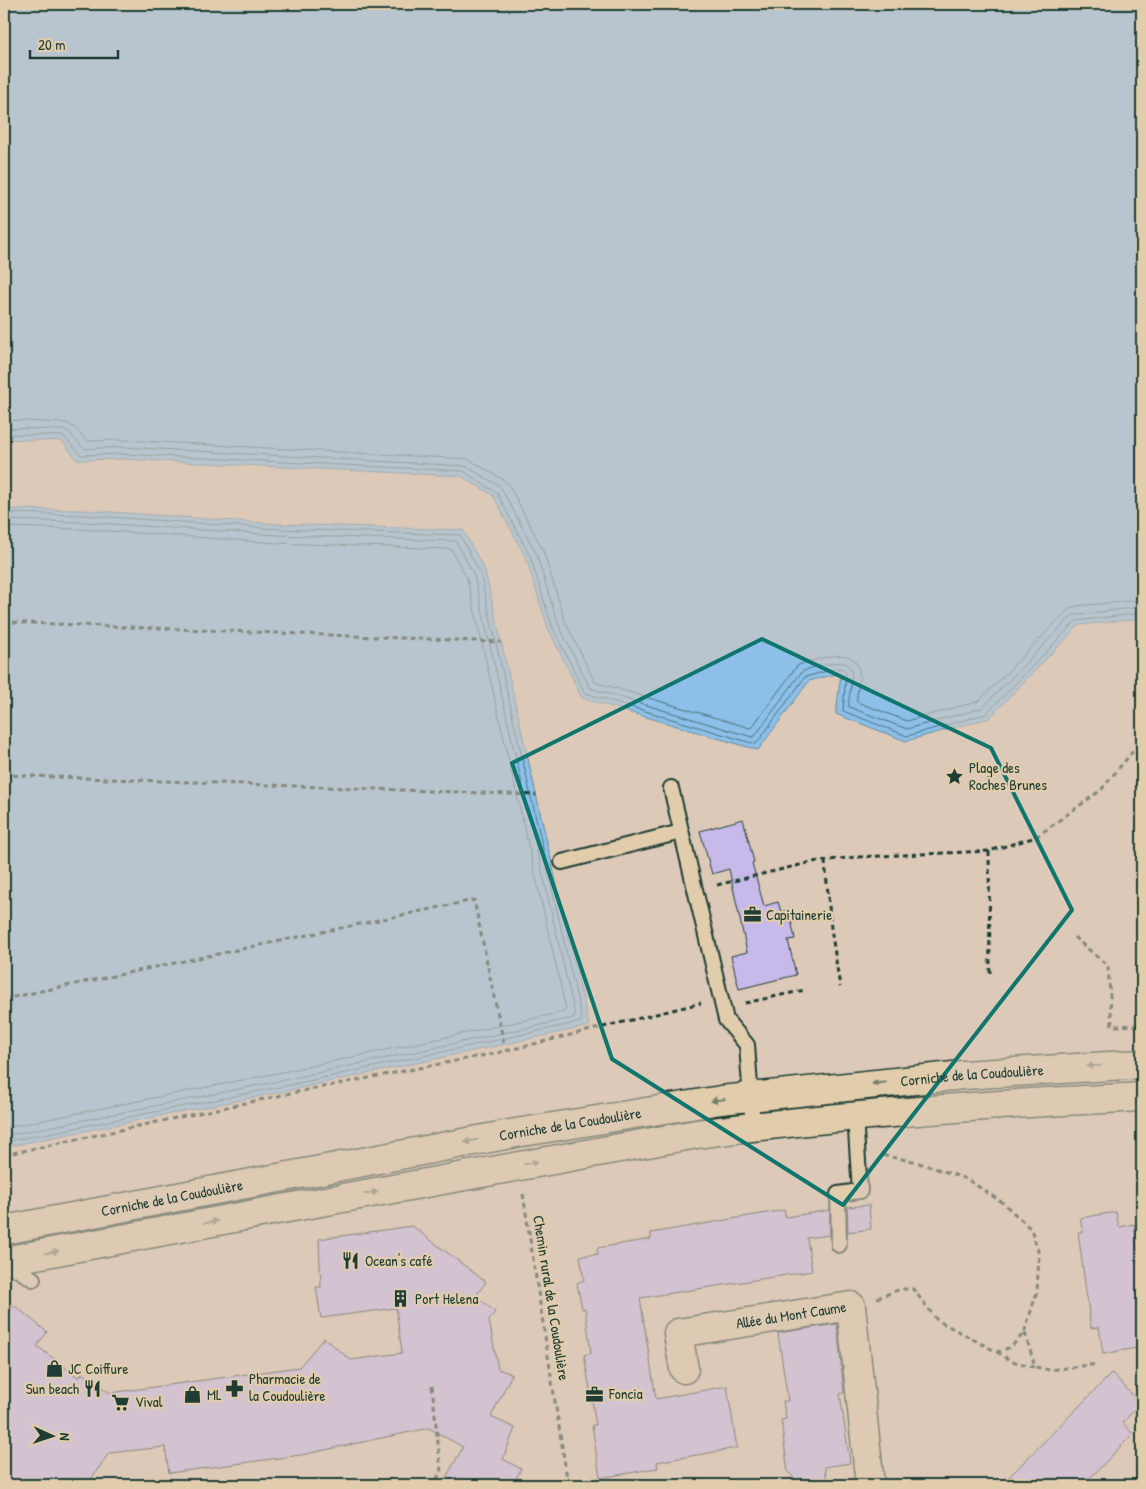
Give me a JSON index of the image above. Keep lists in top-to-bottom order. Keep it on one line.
{"streets":{"main road":["Corniche de la Coudoulière","Allée du Mont Caume"],"path":["Chemin rural de la Coudoulière"]},"crossings":[["Corniche de la Coudoulière","Chemin rural de la Coudoulière"]],"places":{"place":["Plage des Roches Brunes"],"office":["Capitainerie","Foncia"],"restaurant":["Ocean's café","Sun beach"],"building":["Port Helena"],"shop":["JC Coiffure","ML"],"pharmacy":["Pharmacie de la Coudoulière"],"supermarket":["Vival"]},"scale_bar":"20 m","north":"right"}
